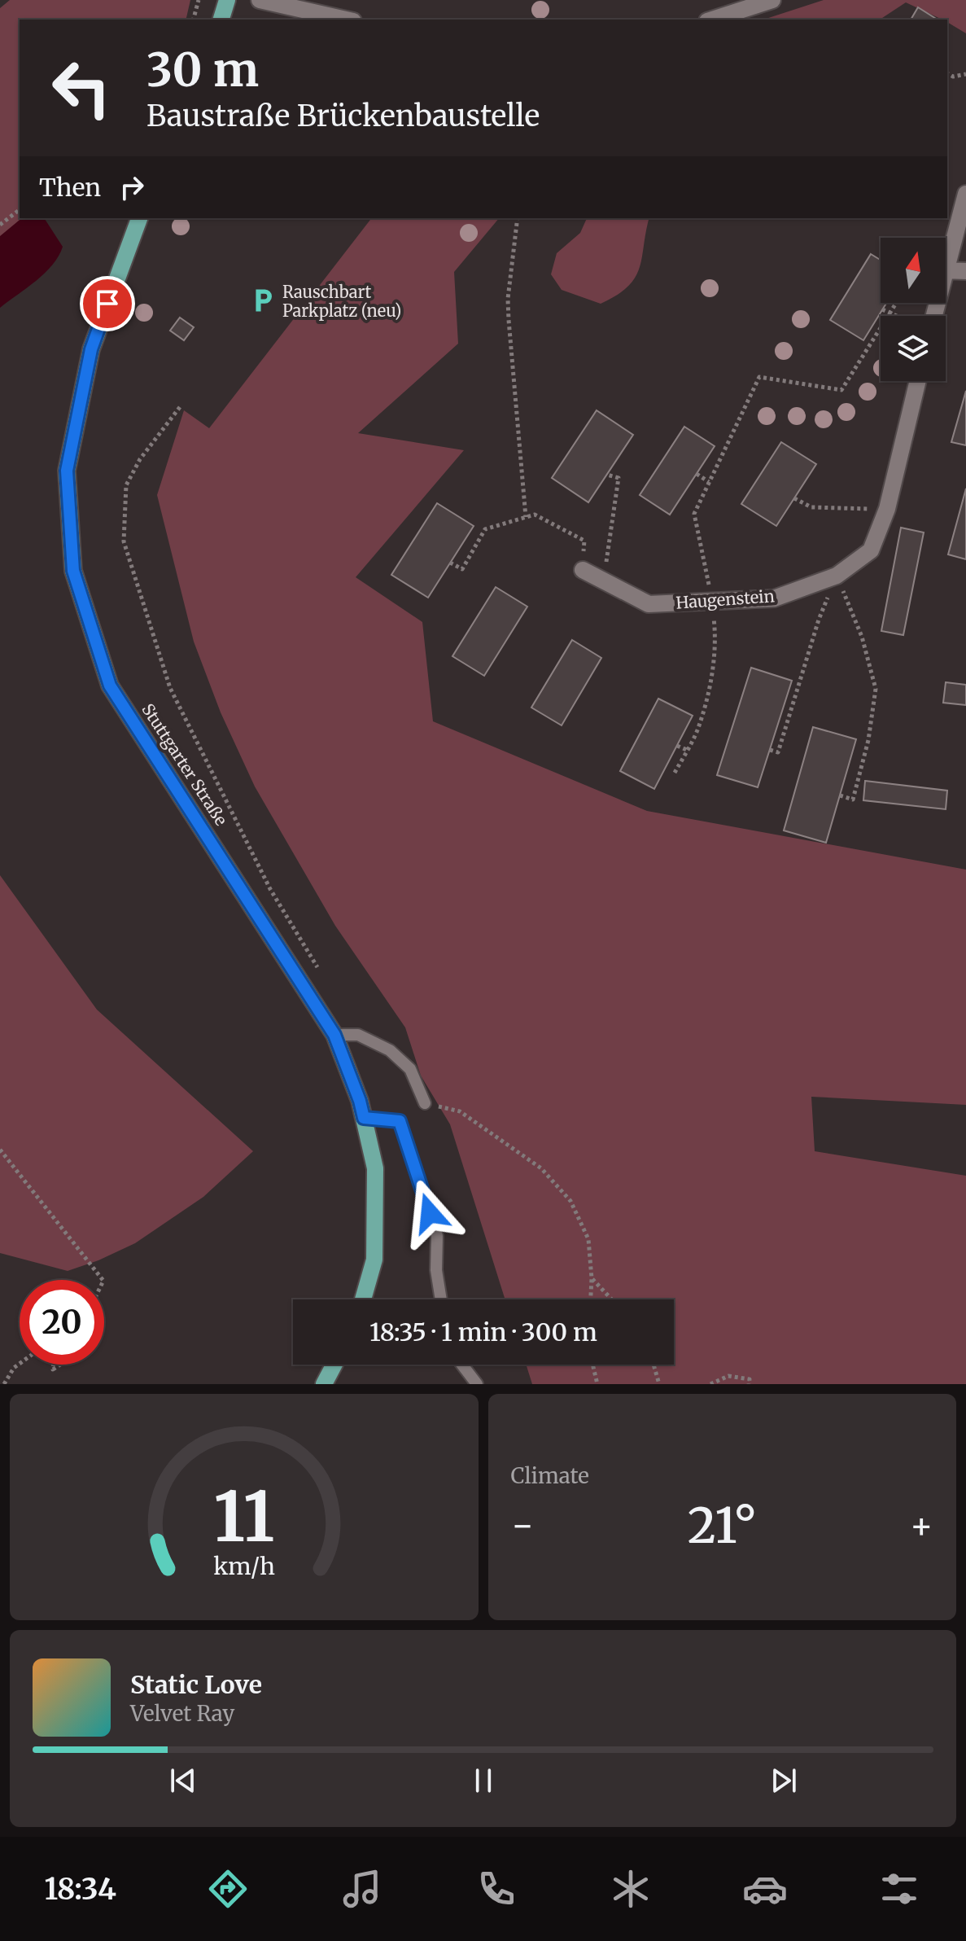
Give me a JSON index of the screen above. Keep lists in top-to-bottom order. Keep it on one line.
{"streets":{"main road":["Stuttgarter Straße"],"street":["Haugenstein"]},"places":{"parking":["Rauschbart Parkplatz (neu)"]},"north":"top","page":{"turn":["30 m","Baustraße Brückenbaustelle"],"then":"Then","limit":"20","trip":"18:35 · 1 min · 300 m","tile":"Climate","heat":["−","21°","+"],"song":["Static Love","Velvet Ray"],"tabs":"18:34","gauge":["11","km/h"]}}
